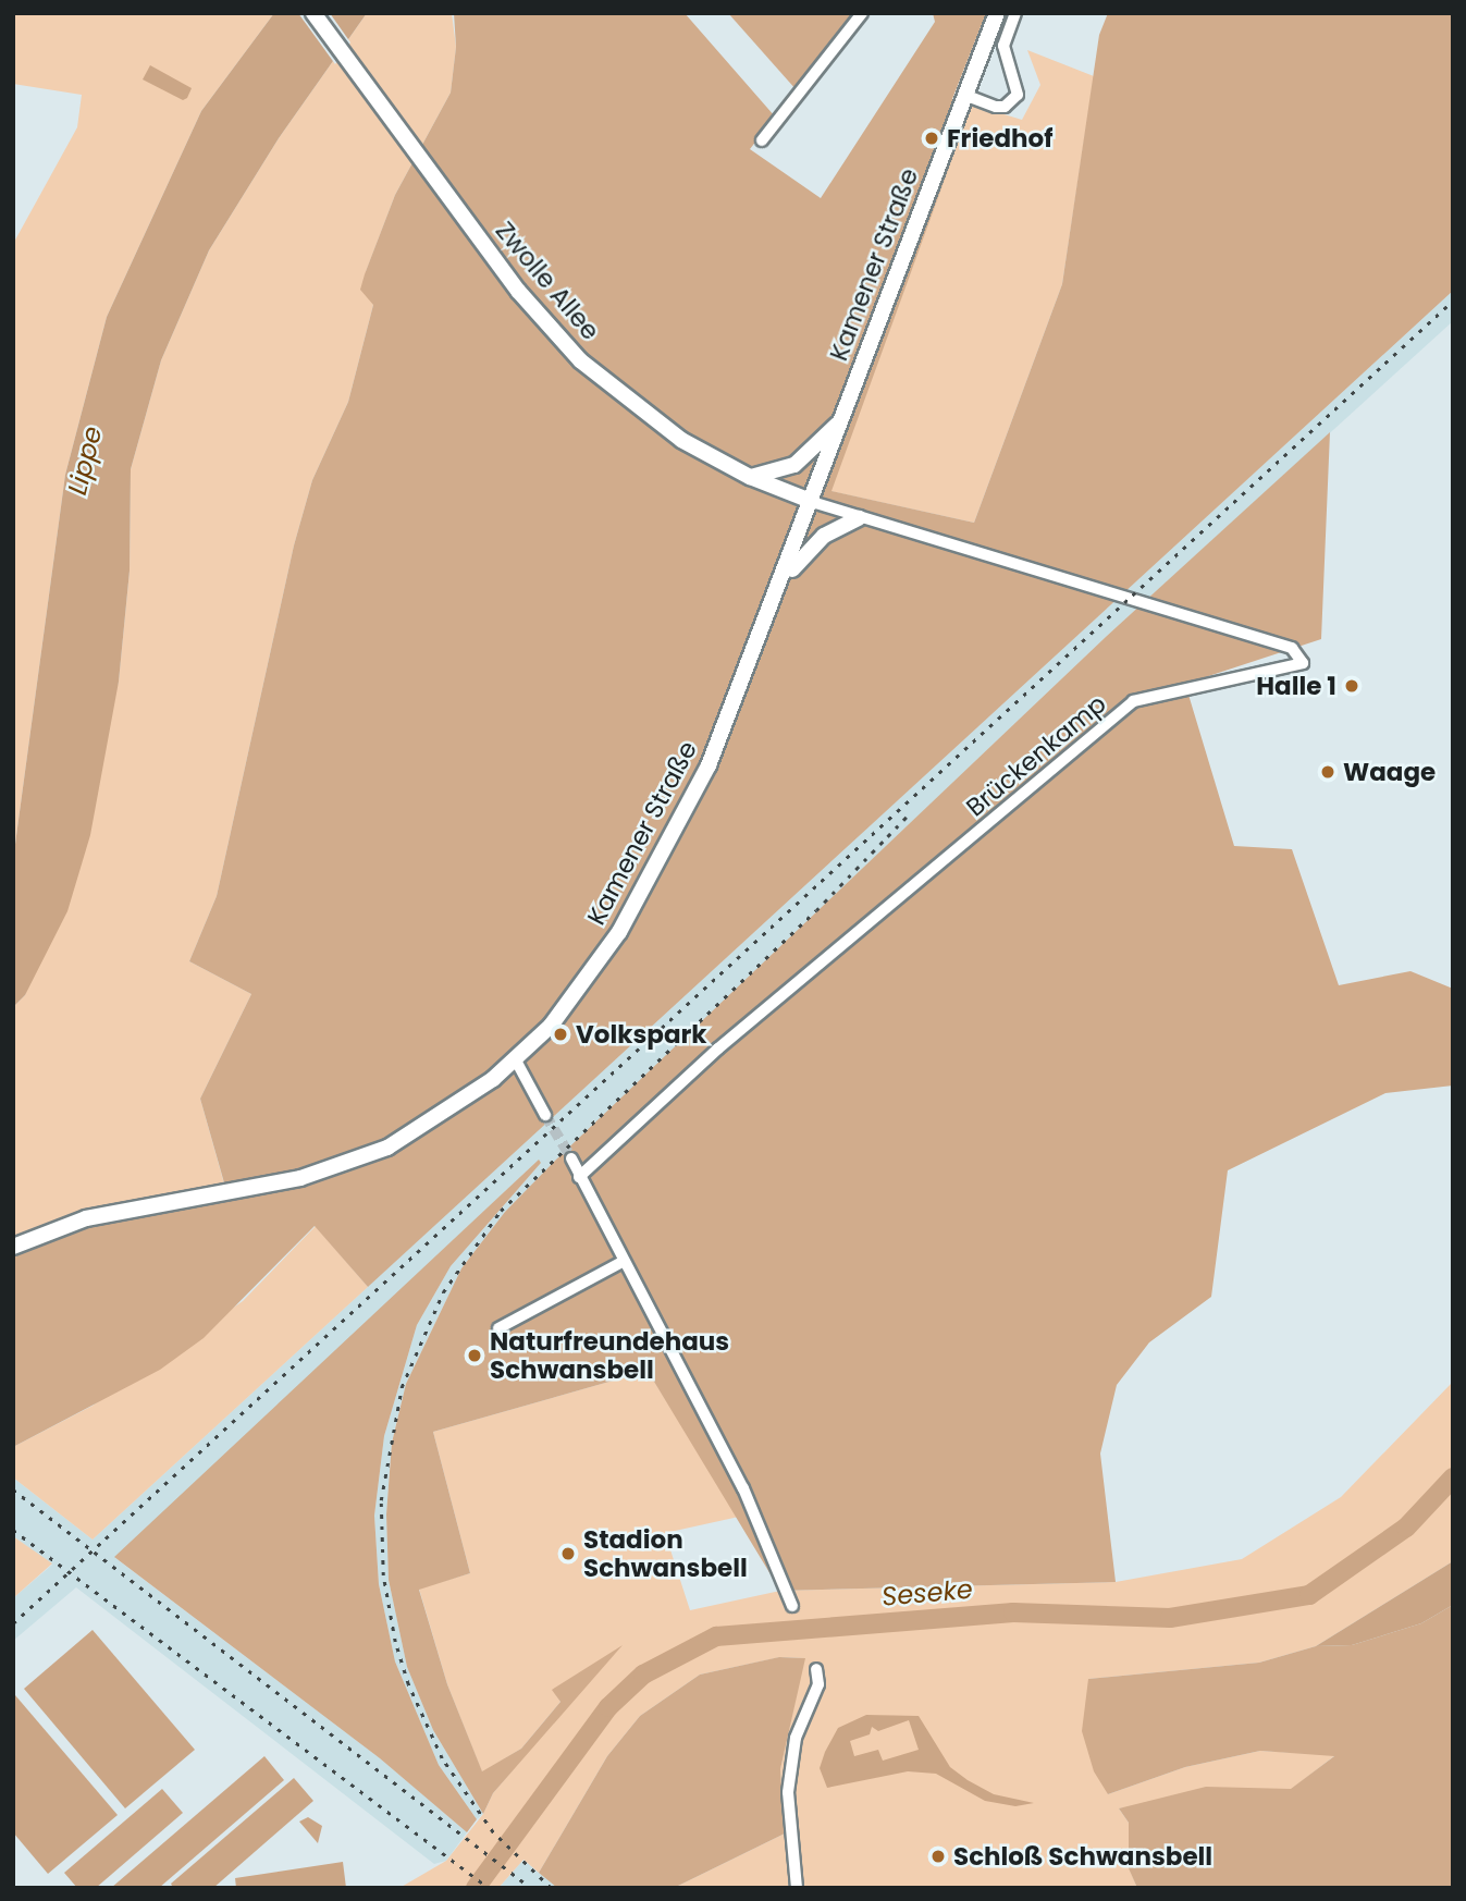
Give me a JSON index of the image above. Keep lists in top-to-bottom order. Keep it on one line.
{"streets":{"main road":["Kamener Straße","Zwolle Allee"],"street":["Brückenkamp"]},"crossings":[["Kamener Straße","Zwolle Allee"],["Kamener Straße","Brückenkamp"],["Zwolle Allee","Brückenkamp"]],"water":["Lippe","Seseke"],"places":["Friedhof","Halle 1","Waage","Volkspark","Naturfreundehaus Schwansbell","Stadion Schwansbell","Schloß Schwansbell"]}
